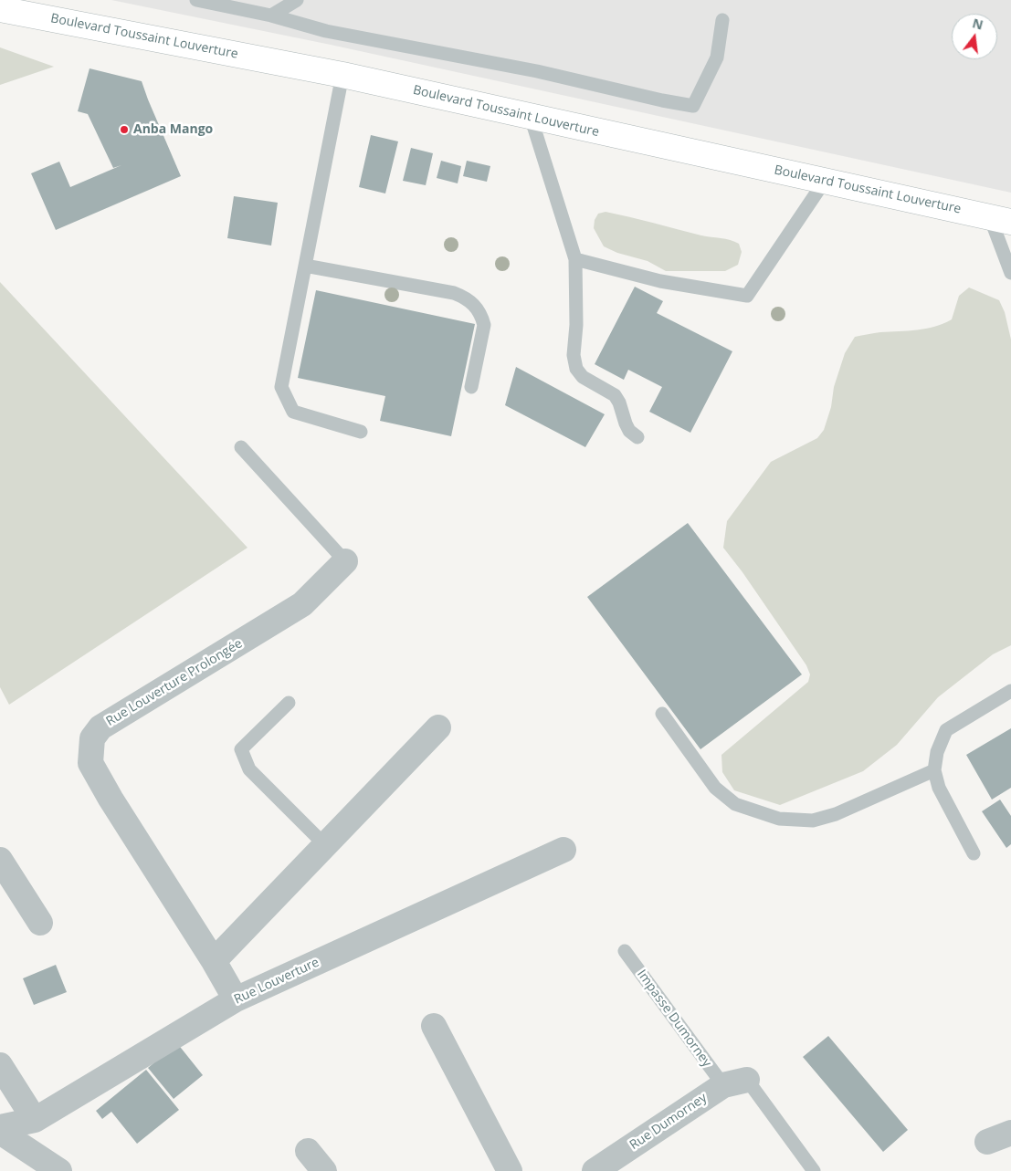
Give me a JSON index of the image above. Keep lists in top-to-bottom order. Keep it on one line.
{"streets":{"main road":["Boulevard Toussaint Louverture"],"street":["Rue Louverture Prolongée","Rue Louverture","Rue Dumorney"],"lane":["Impasse Dumorney"]},"crossings":[["Rue Louverture Prolongée","Rue Louverture"],["Impasse Dumorney","Rue Dumorney"]],"places":["Anba Mango"],"north":"top"}
